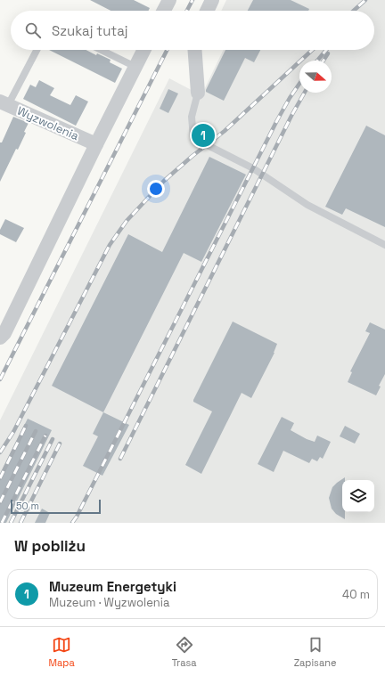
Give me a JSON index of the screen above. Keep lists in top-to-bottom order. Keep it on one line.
{"streets":{"street":["Wyzwolenia"]},"scale_bar":"50 m","north":"right","page":{"search":"Szukaj tutaj","pins":"1","scale":"50 m","heading":"W pobliżu","list":[{"mark":"1","name":"Muzeum Energetyki","note":"Muzeum · Wyzwolenia","value":"40 m"}],"nav":["Mapa","Trasa","Zapisane"]}}
